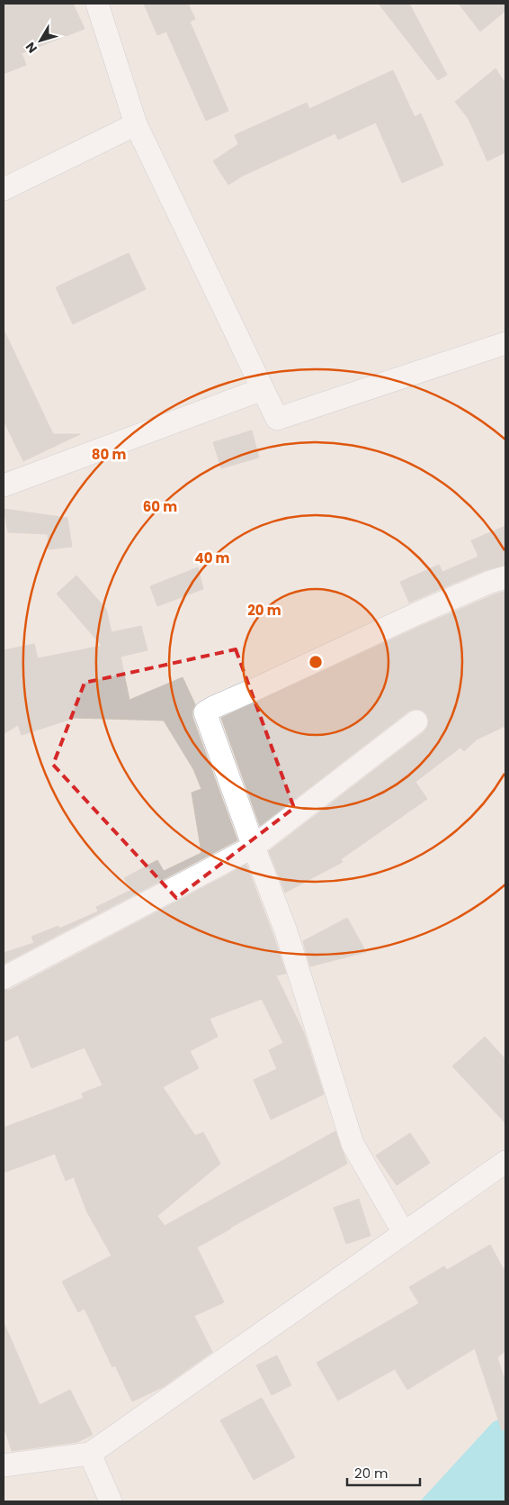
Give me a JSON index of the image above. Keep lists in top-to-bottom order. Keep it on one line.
{"scale_bar":"20 m","north":"bottom left","rings":["80 m","60 m","40 m","20 m"]}
